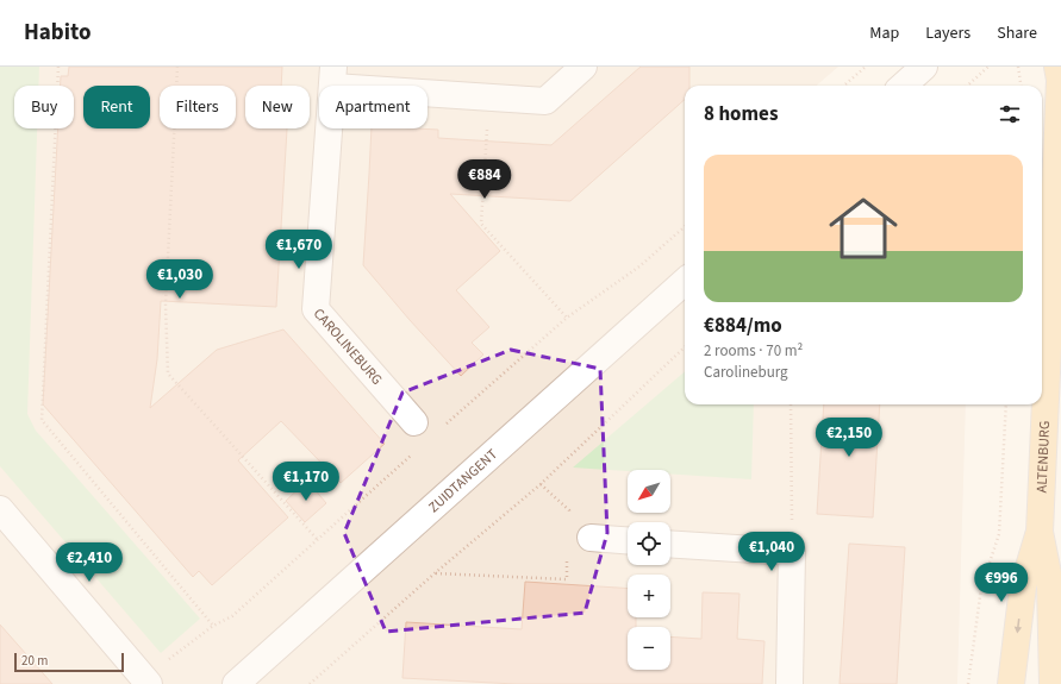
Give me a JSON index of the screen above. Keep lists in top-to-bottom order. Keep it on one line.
{"streets":{"main road":["ALTENBURG"],"street":["CAROLINEBURG","ZUIDTANGENT"]},"scale_bar":"20 m","north":"bottom left","page":{"header":"Habito","nav":["Map","Layers","Share"],"chip":["Buy","Rent","Filters","New","Apartment"],"heading":"8 homes","list":[{"name":"€884/mo","note":"2 rooms · 70 m² · Carolineburg"}],"price":["€884","€1,670","€1,030","€2,150","€1,170","€1,040","€2,410","€996"],"map_buttons":["+","−"],"scale":"20 m"}}
